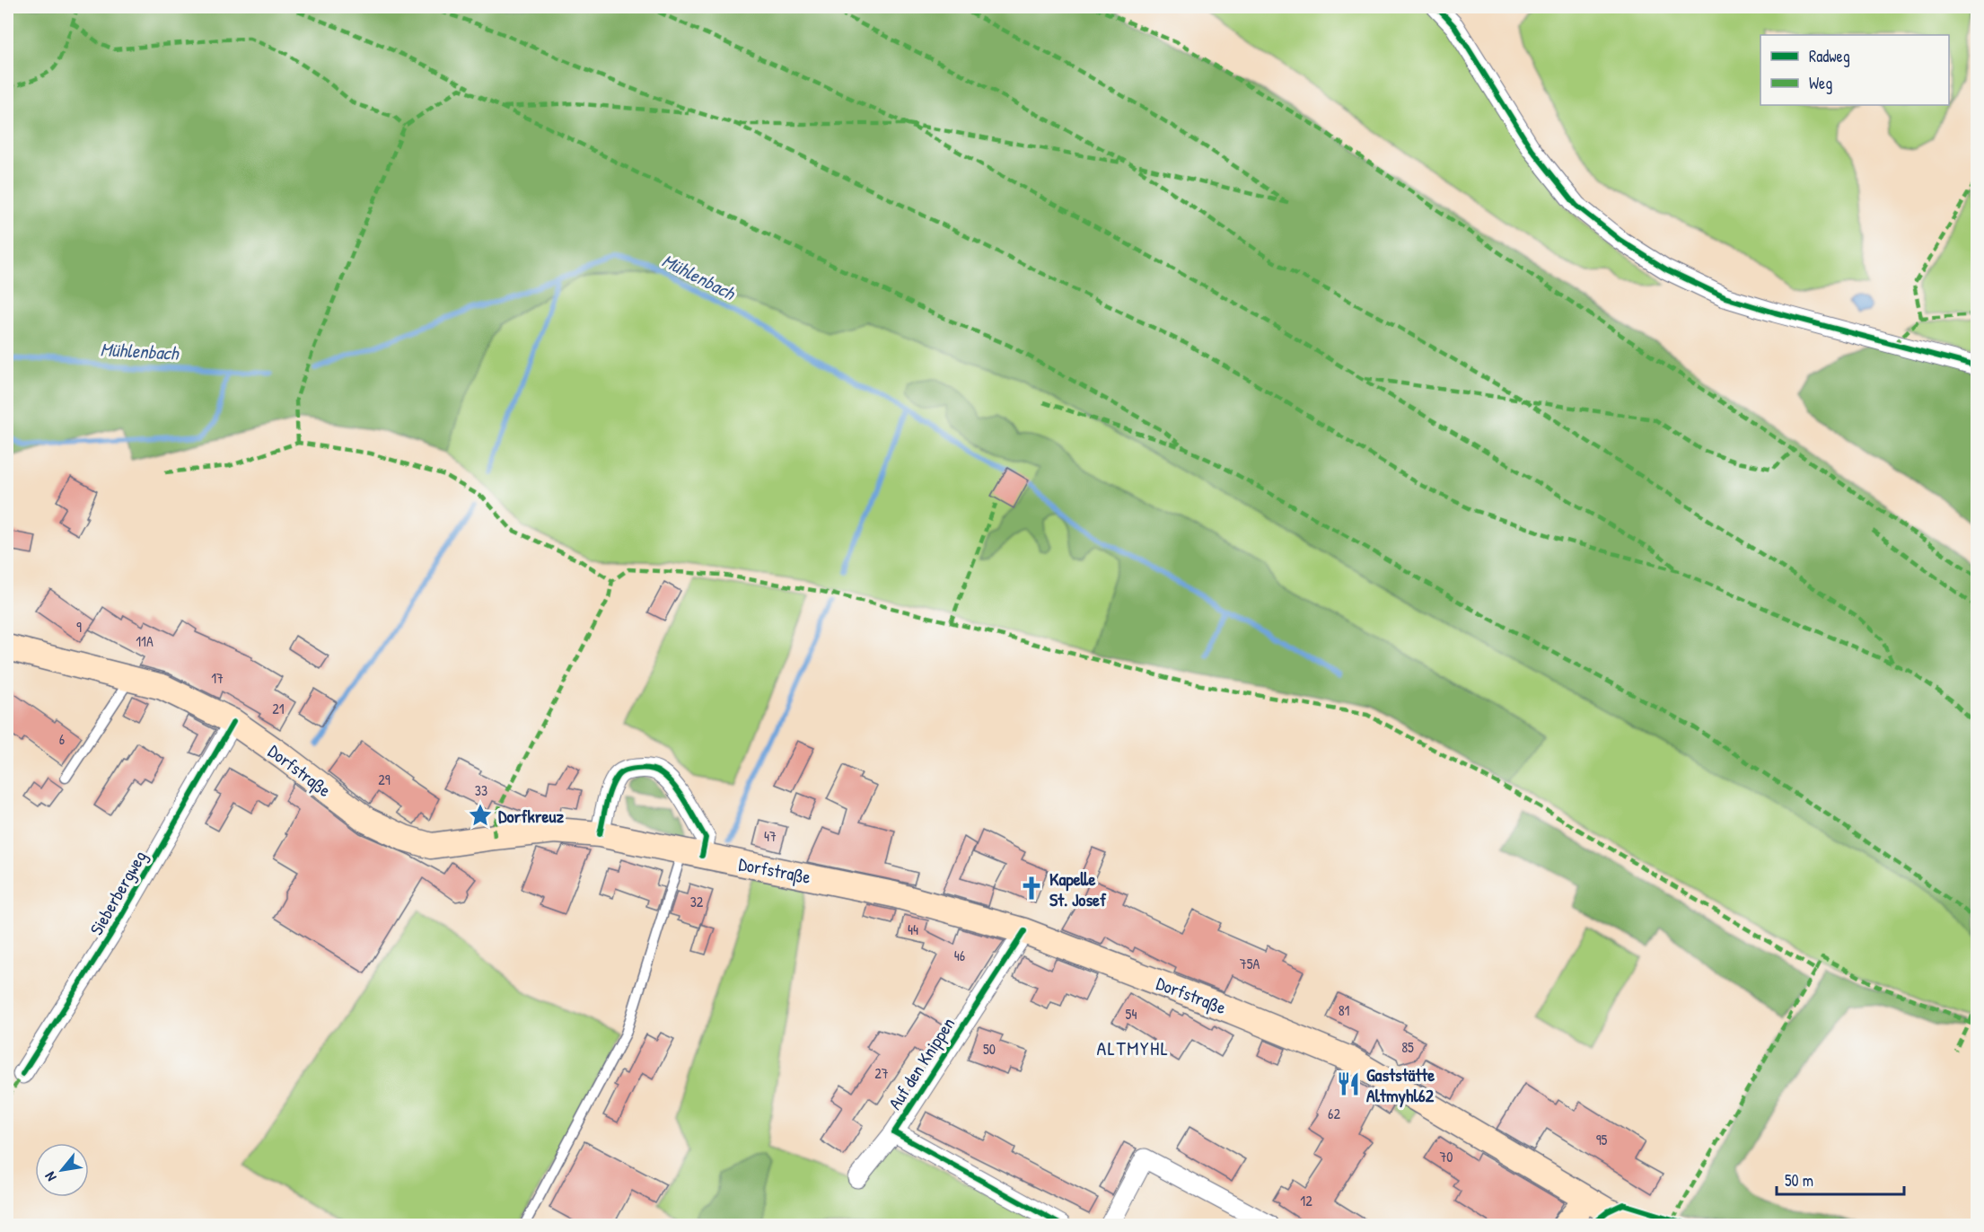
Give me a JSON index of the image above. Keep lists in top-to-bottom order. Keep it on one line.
{"streets":{"main road":["Dorfstraße"],"street":["Sieberbergweg","Auf den Knippen"]},"crossings":[["Dorfstraße","Sieberbergweg"],["Dorfstraße","Auf den Knippen"]],"districts":["ALTMYHL"],"water":["Mühlenbach"],"places":{"place":["Dorfkreuz"],"church":["Kapelle St. Josef"],"restaurant":["Gaststätte Altmyhl62"]},"house_numbers":["9","11A","17","21","6","29","33","47","32","44","46","75A","81","54","85","50","27","62","95","70","12"],"legend":["Radweg","Weg"],"scale_bar":"50 m","north":"bottom left"}
